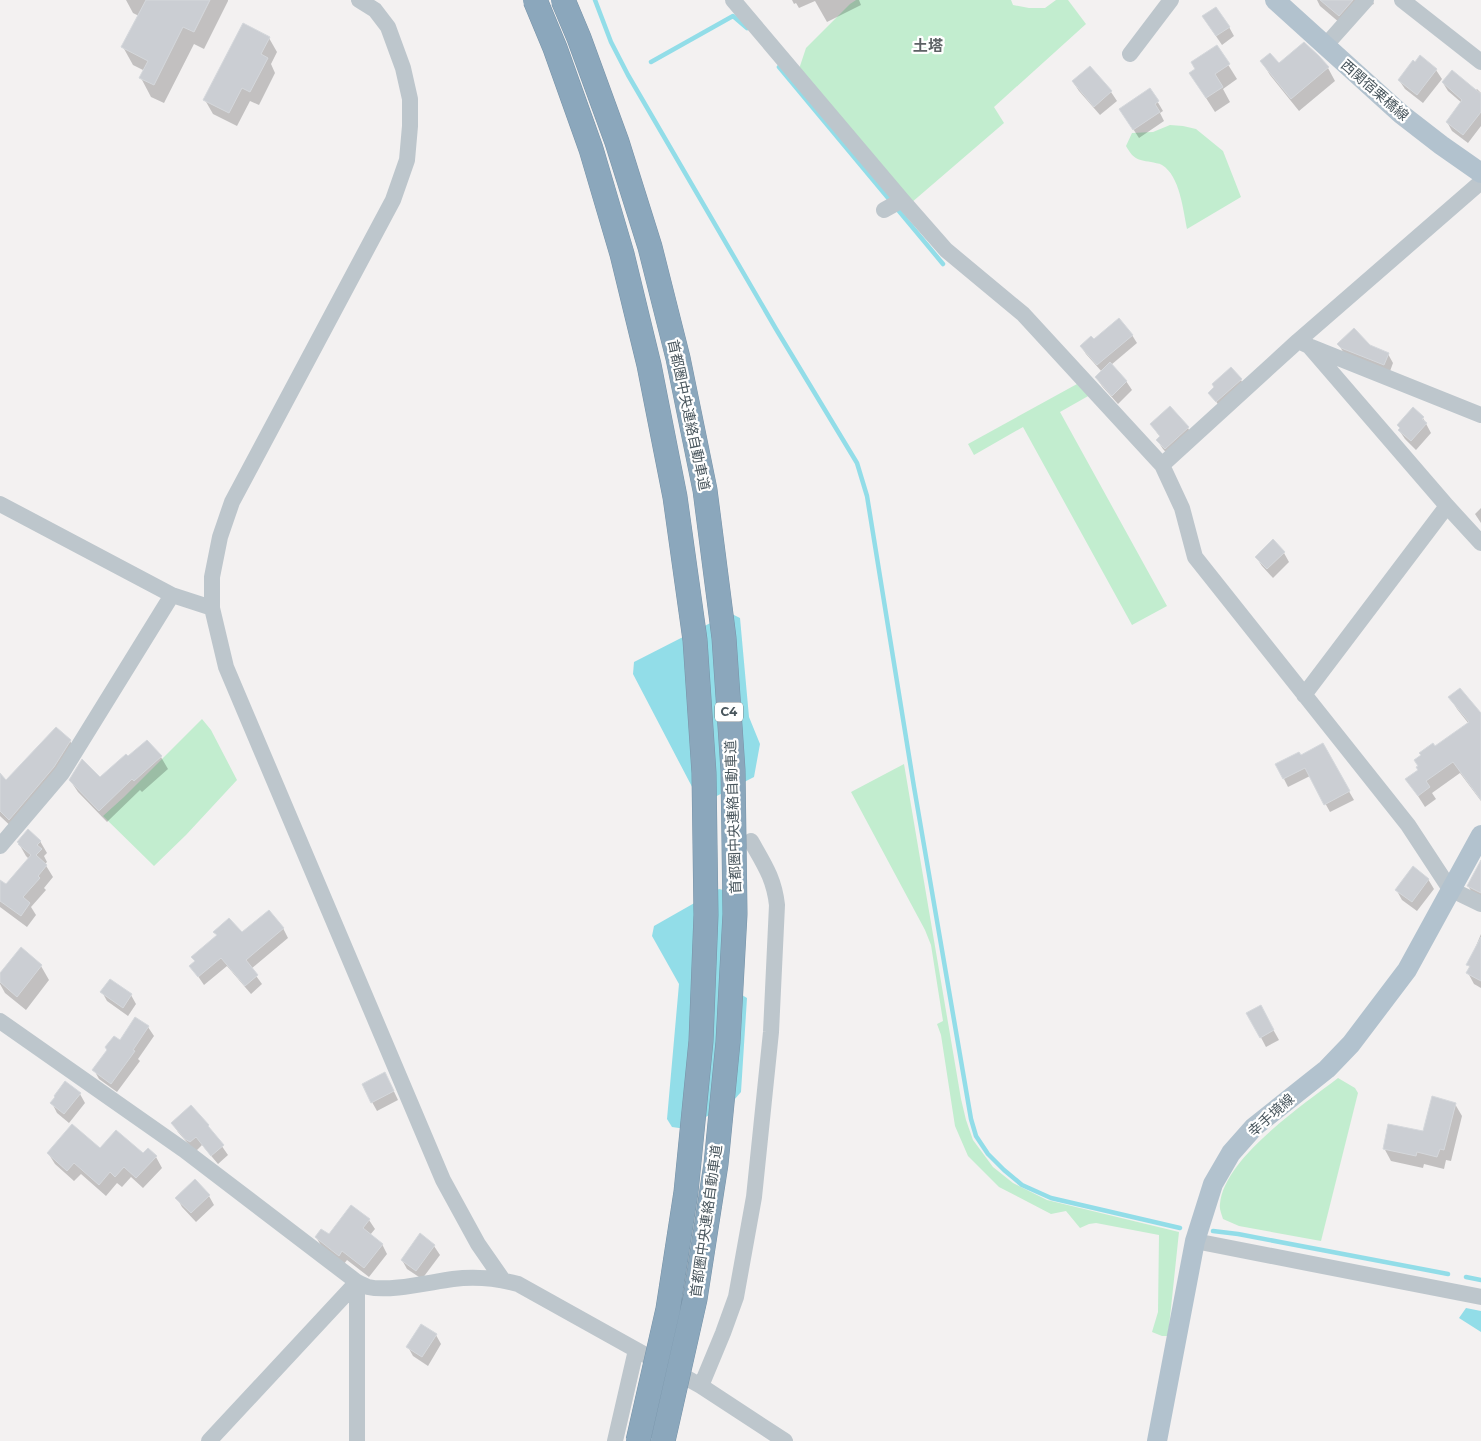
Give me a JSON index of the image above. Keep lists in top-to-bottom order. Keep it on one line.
{"streets":{"highway":["首都圏中央連絡自動車道","C4"],"main road":["西関宿栗橋線","幸手境線"]},"districts":["土塔"]}
